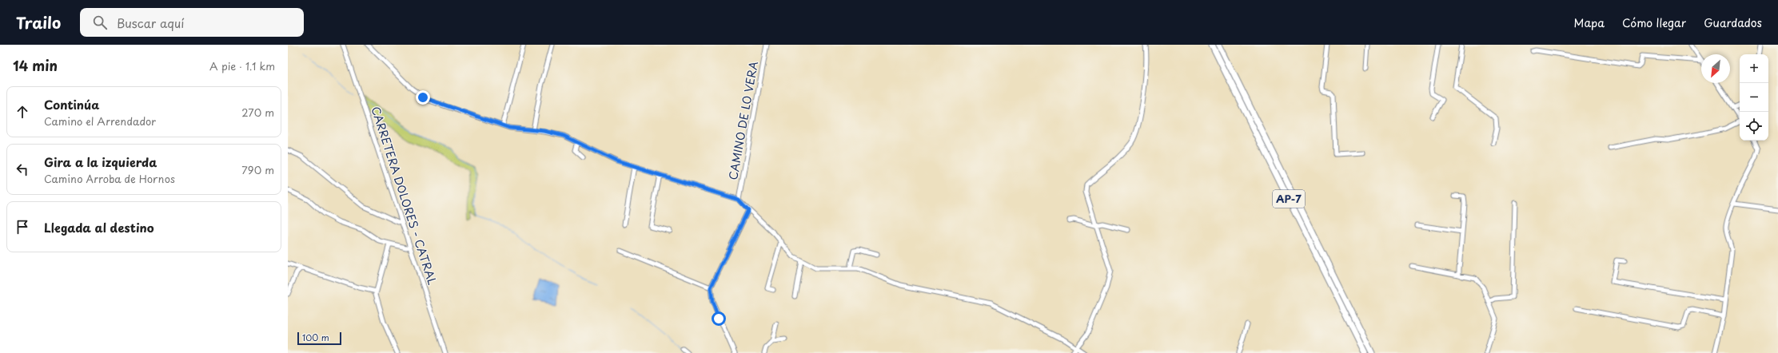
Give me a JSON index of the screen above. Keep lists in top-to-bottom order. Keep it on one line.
{"streets":{"highway":["AP-7"],"street":["CAMINO DE LO VERA","CARRETERA DOLORES - CATRAL"]},"scale_bar":"100 m","north":"bottom left","page":{"header":"Trailo","search":"Buscar aquí","nav":["Mapa","Cómo llegar","Guardados"],"heading":["14 min","A pie · 1.1 km"],"map_buttons":["+","−"],"list":[["Continúa","Camino el Arrendador","270 m"],["Gira a la izquierda","Camino Arroba de Hornos","790 m"],"Llegada al destino"],"scale":"100 m"}}
